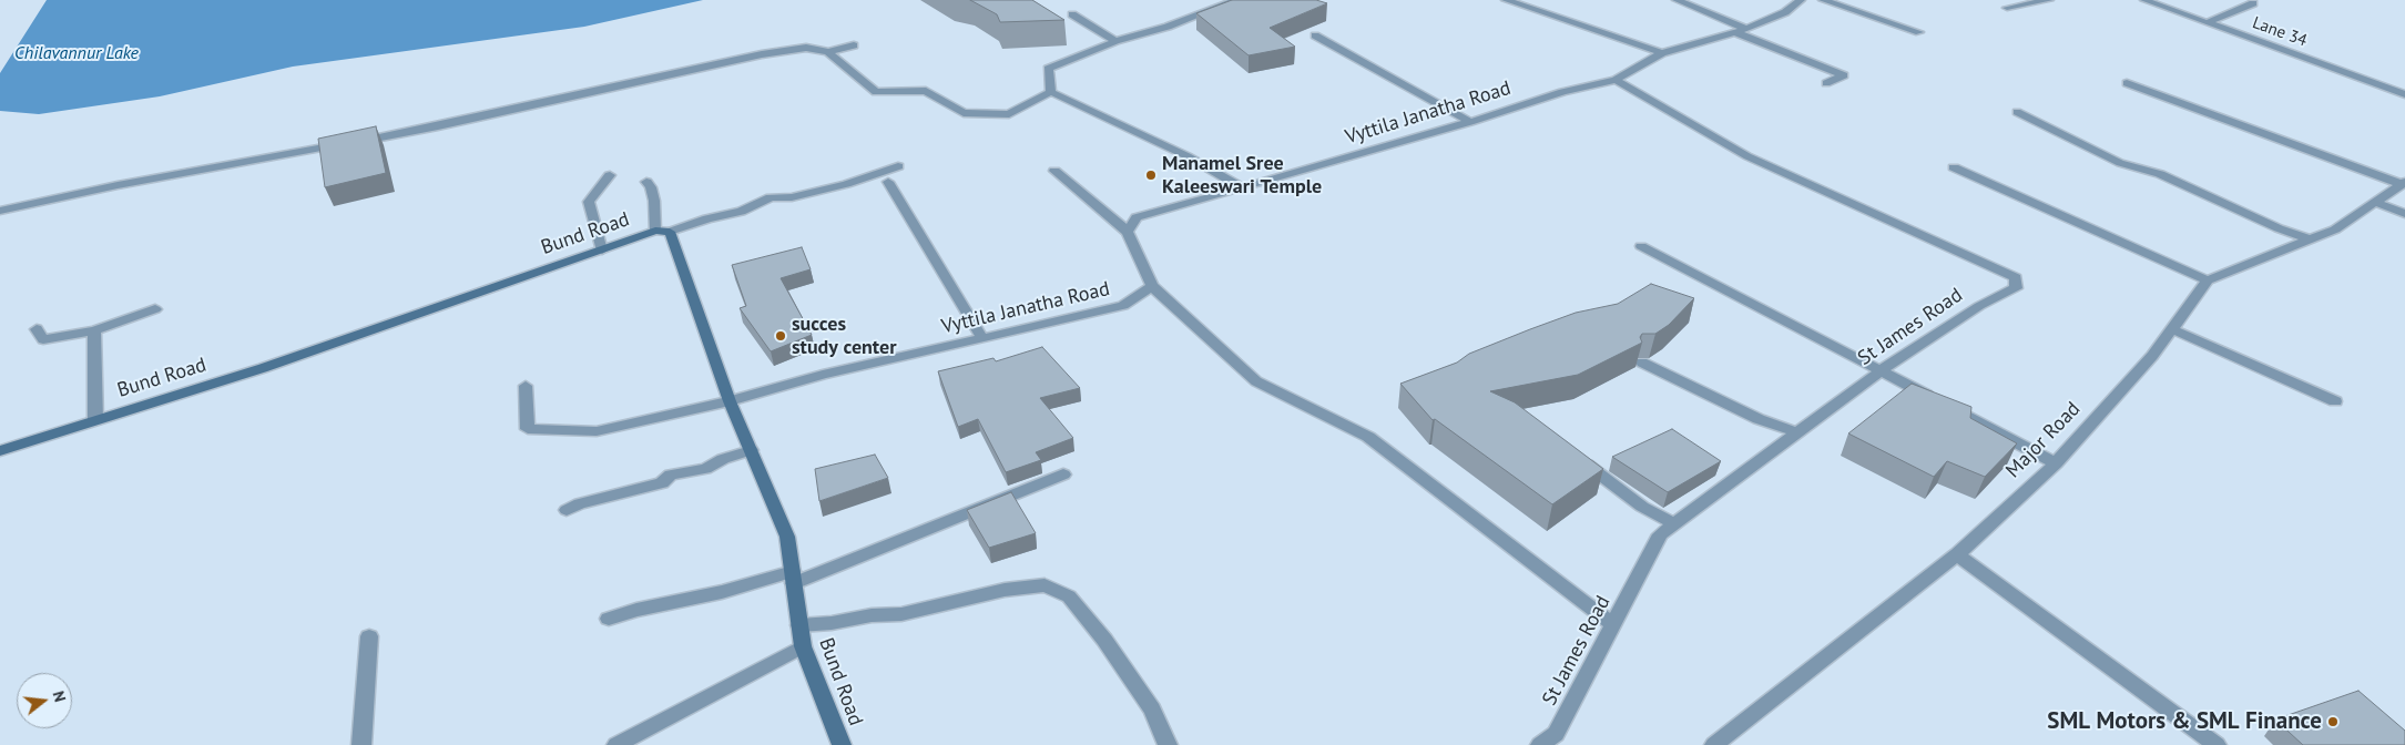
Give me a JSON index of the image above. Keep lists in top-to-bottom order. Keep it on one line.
{"streets":{"street":["Lane 34","Vyttila Janatha Road","Bund Road","St James Road","Major Road"]},"crossings":[["Vyttila Janatha Road","Bund Road"],["Vyttila Janatha Road","St James Road"]],"water":["Chilavannur Lake"],"places":["Manamel Sree Kaleeswari Temple","succes study center","SML Motors & SML Finance"],"north":"right"}
